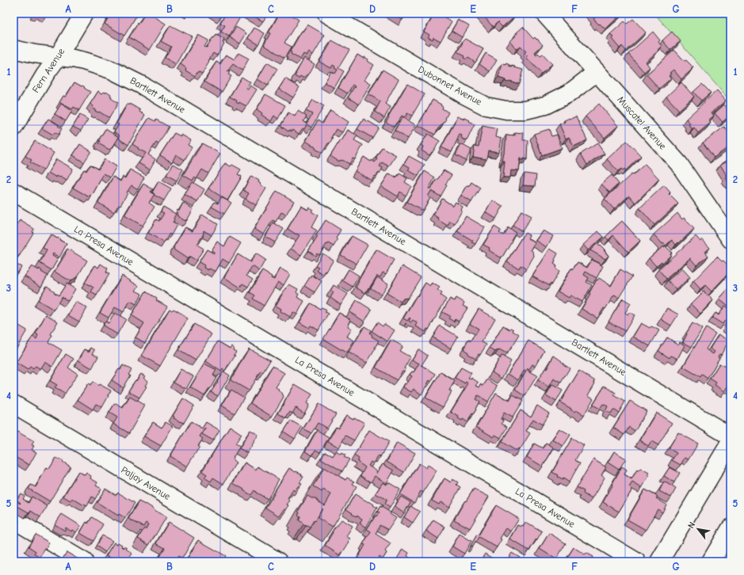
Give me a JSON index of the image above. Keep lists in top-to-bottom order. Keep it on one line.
{"streets":{"street":["Fern Avenue","Dubonnet Avenue","Bartlett Avenue","Muscatel Avenue","La Presa Avenue","Paljay Avenue"]},"crossings":[["Fern Avenue","Bartlett Avenue"],["Dubonnet Avenue","Muscatel Avenue"]],"north":"top left","grid":{"columns":["A","B","C","D","E","F","G"],"rows":["1","2","3","4","5"]}}
